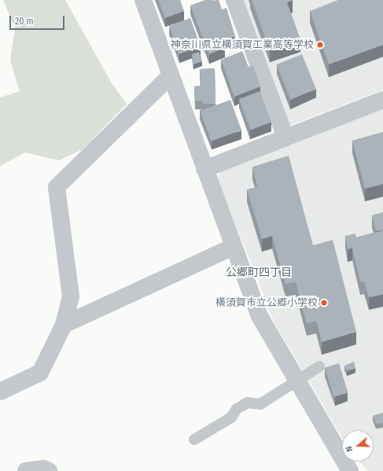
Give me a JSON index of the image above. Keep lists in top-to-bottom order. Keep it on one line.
{"districts":["公郷町四丁目"],"places":["神奈川県立横須賀工業高等学校","横須賀市立公郷小学校"],"scale_bar":"20 m","north":"left"}
